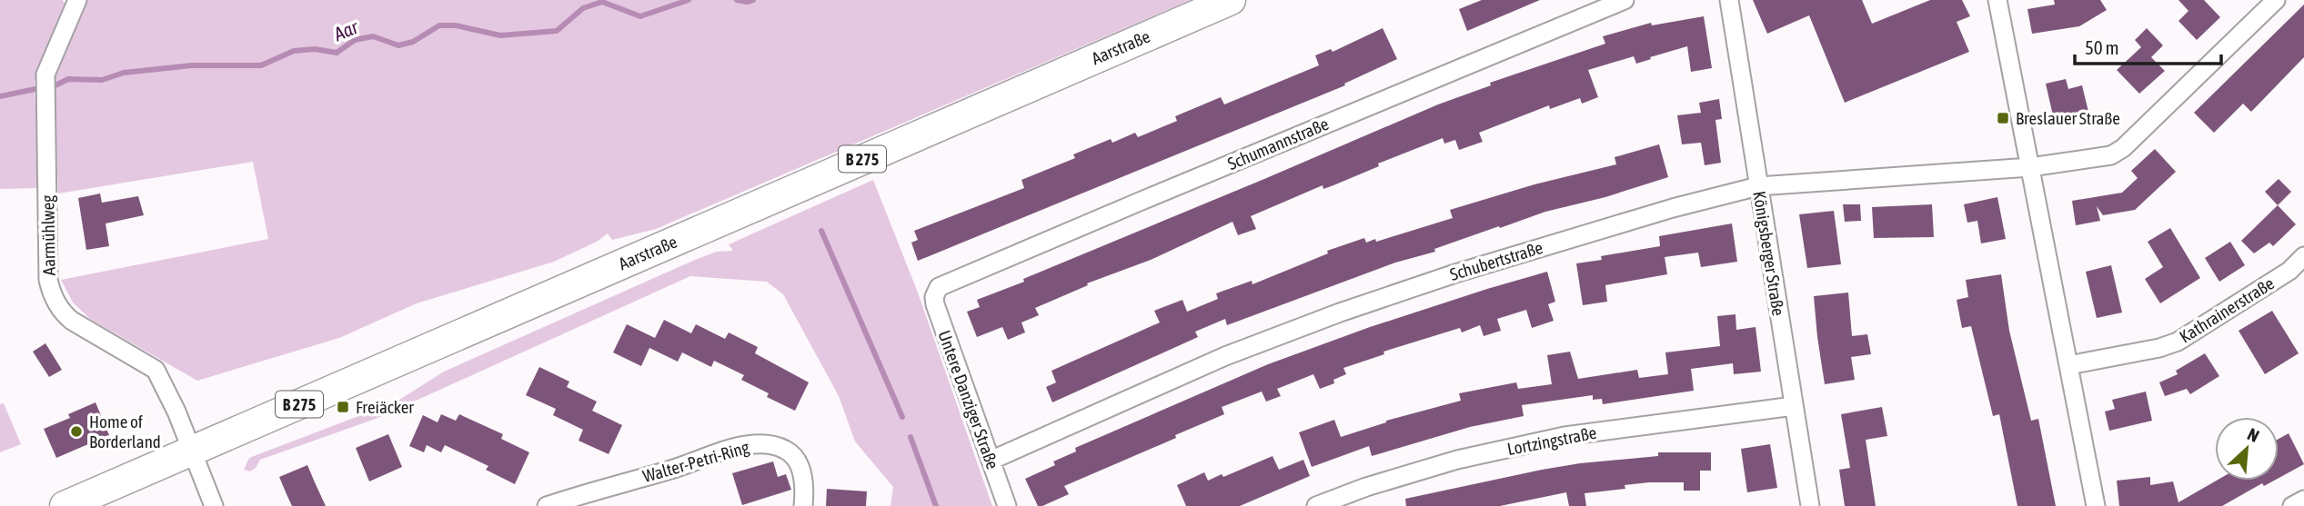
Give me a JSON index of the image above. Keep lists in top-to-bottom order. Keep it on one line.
{"streets":{"main road":["Aarstraße","B 275"],"street":["Schumannstraße","Aarmühlweg","Königsberger Straße","Schubertstraße","Kathrainerstraße","Untere Danziger Straße","Lortzingstraße","Walter-Petri-Ring"]},"crossings":[["Aarstraße","Aarmühlweg"],["Schumannstraße","Untere Danziger Straße"],["Königsberger Straße","Schubertstraße"],["Königsberger Straße","Lortzingstraße"],["Schubertstraße","Untere Danziger Straße"]],"water":["Aar"],"places":{"transit":["Breslauer Straße","Freiäcker"],"other":["Home of Borderland"]},"scale_bar":"50 m","north":"top right"}
